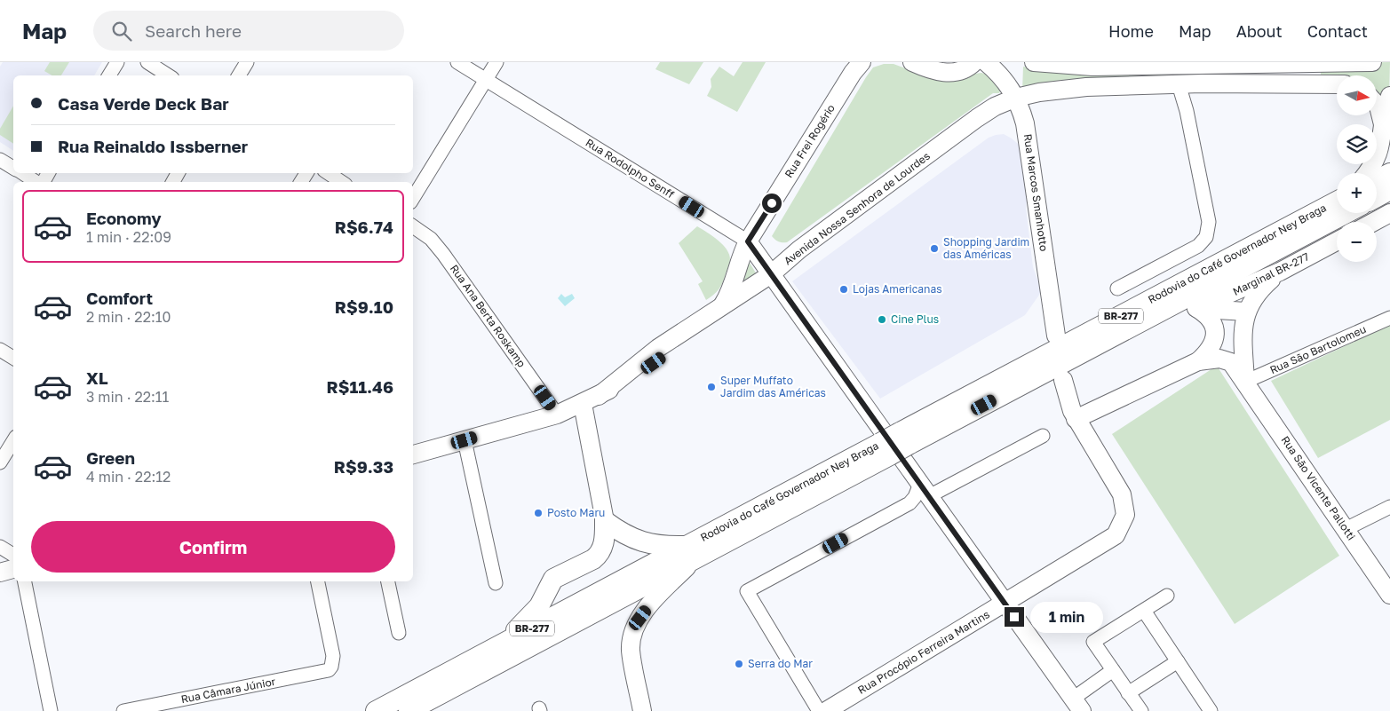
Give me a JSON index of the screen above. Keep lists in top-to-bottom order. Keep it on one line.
{"streets":{"highway":["Rodovia do Café Governador Ney Braga","BR-277"],"main road":["Rua Frei Rogério","Rua Rodolpho Senff","Rua Marcos Smanhotto","Avenida Nossa Senhora de Lourdes","Marginal BR-277","Rua São Vicente Pallotti","Rua Procópio Ferreira Martins"],"street":["Rua Ana Berta Roskamp","Rua São Bartolomeu","Rua Câmara Júnior"]},"crossings":[["Rua Frei Rogério","Rua Rodolpho Senff"],["Rua Frei Rogério","Avenida Nossa Senhora de Lourdes"],["Rua Rodolpho Senff","Avenida Nossa Senhora de Lourdes"],["Rua Rodolpho Senff","Rodovia do Café Governador Ney Braga"],["Rua Rodolpho Senff","Rua Procópio Ferreira Martins"],["Rua Marcos Smanhotto","Avenida Nossa Senhora de Lourdes"],["Avenida Nossa Senhora de Lourdes","Rua Ana Berta Roskamp"],["Rua São Bartolomeu","Rua São Vicente Pallotti"]],"places":["Shopping Jardim das Américas","Lojas Americanas","Cine Plus","Super Muffato Jardim das Américas","Posto Maru","Serra do Mar"],"north":"right","page":{"header":"Map","search":"Search here","nav":["Home","Map","About","Contact"],"map_buttons":["+","−"],"banner":["Casa Verde Deck Bar","Rua Reinaldo Issberner"],"list":[{"name":"Economy","note":"1 min · 22:09","value":"R$6.74"},{"name":"Comfort","note":"2 min · 22:10","value":"R$9.10"},{"name":"XL","note":"3 min · 22:11","value":"R$11.46"},{"name":"Green","note":"4 min · 22:12","value":"R$9.33"}],"buttons":"Confirm","bubble":"1 min"}}
